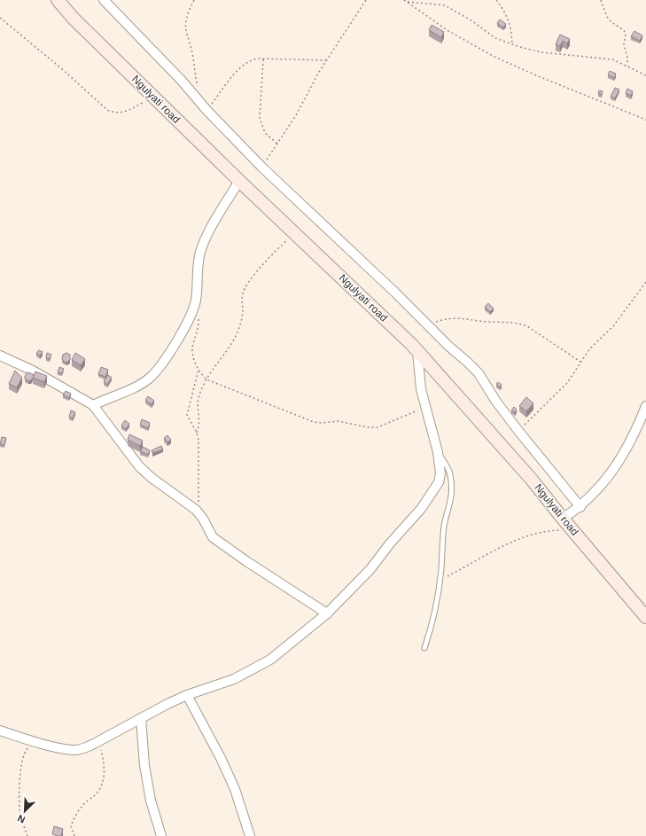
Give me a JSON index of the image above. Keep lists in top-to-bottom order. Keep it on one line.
{"streets":{"main road":["Ngulyati road"]},"north":"bottom left"}
